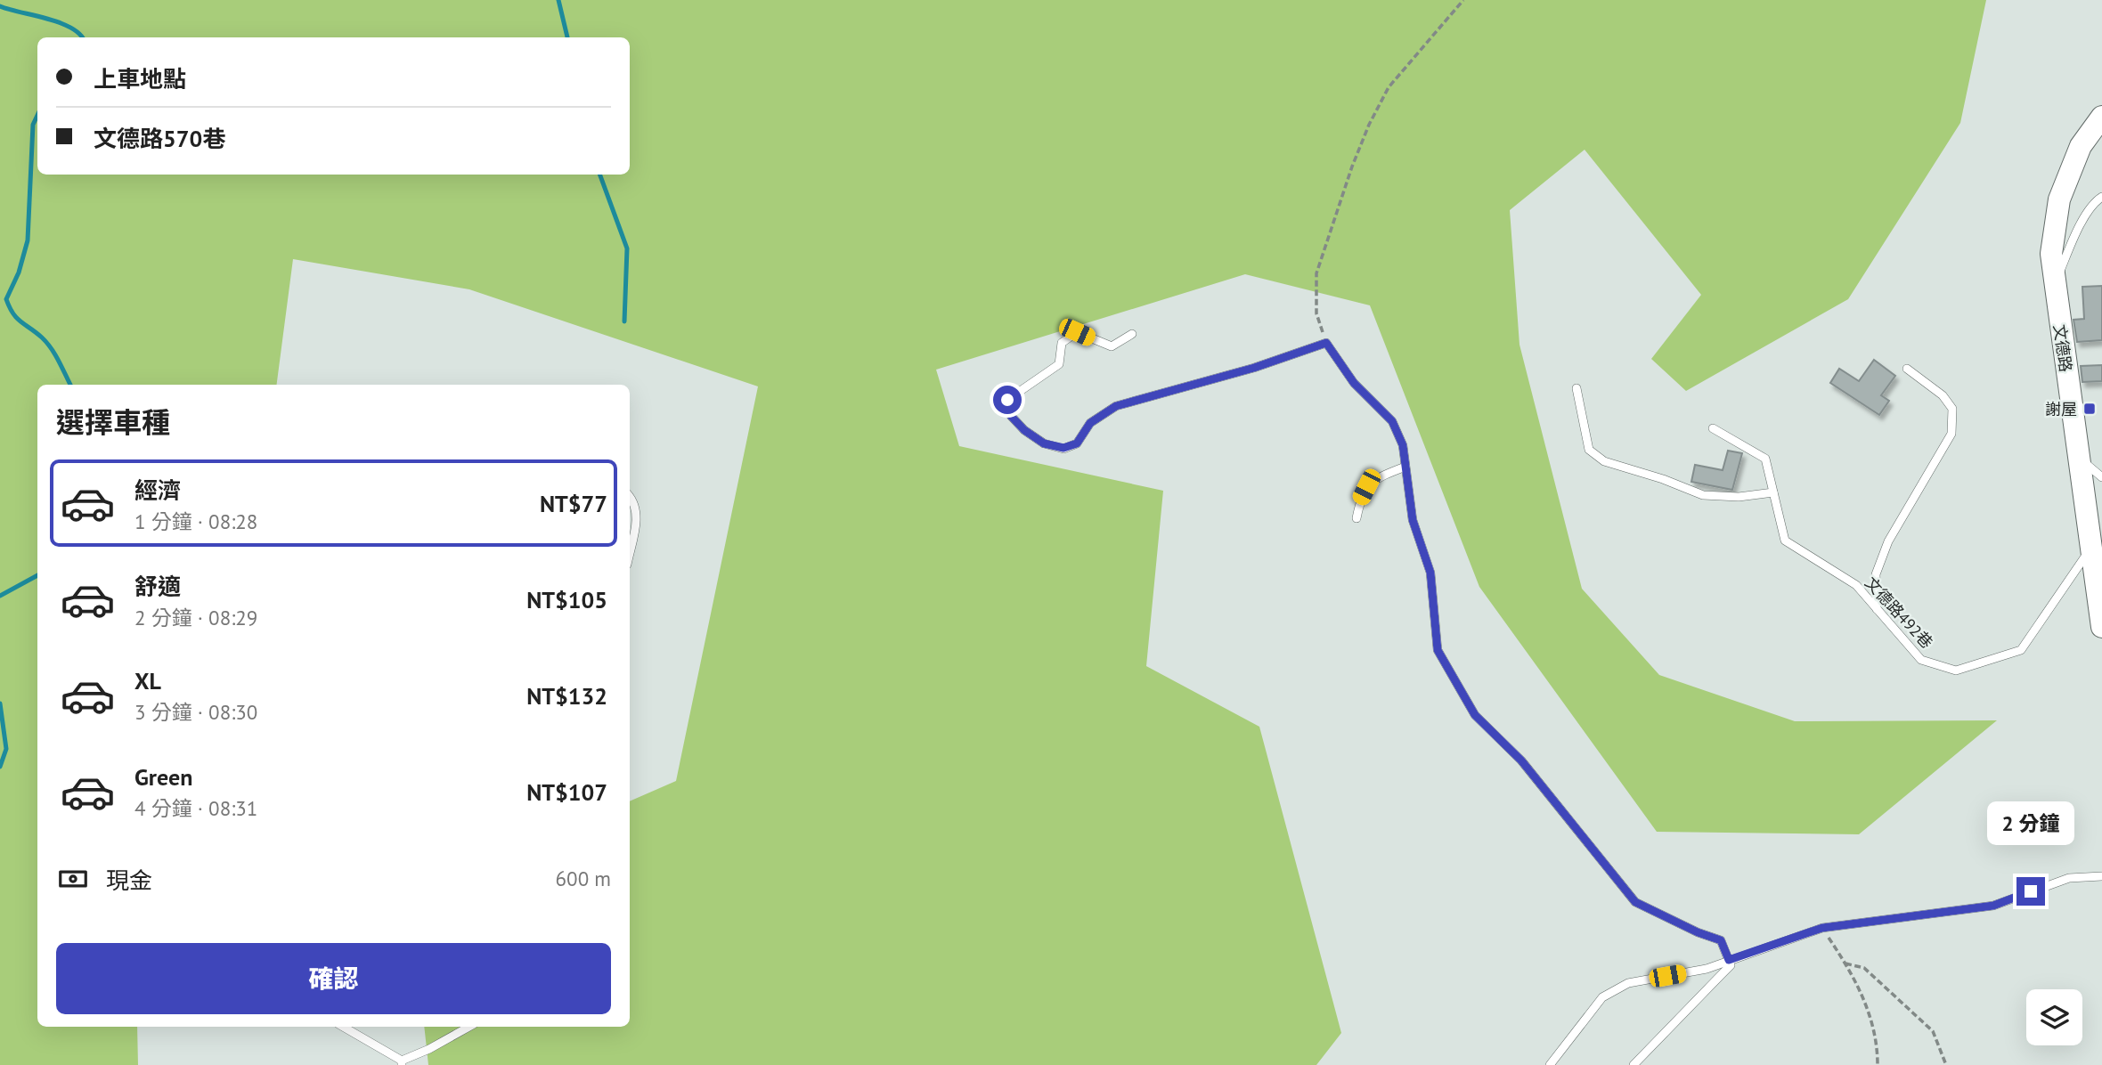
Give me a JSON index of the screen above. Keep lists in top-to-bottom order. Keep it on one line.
{"streets":{"main road":["文德路"],"lane":["文德路492巷"]},"crossings":[["文德路","文德路492巷"]],"places":{"transit":["謝屋"]},"page":{"banner":["上車地點","文德路570巷"],"heading":"選擇車種","list":[{"name":"經濟","note":"1 分鐘 · 08:28","value":"NT$77"},{"name":"舒適","note":"2 分鐘 · 08:29","value":"NT$105"},{"name":"XL","note":"3 分鐘 · 08:30","value":"NT$132"},{"name":"Green","note":"4 分鐘 · 08:31","value":"NT$107"}],"bubble":"2 分鐘","pay":["現金","600 m"],"buttons":"確認"}}
